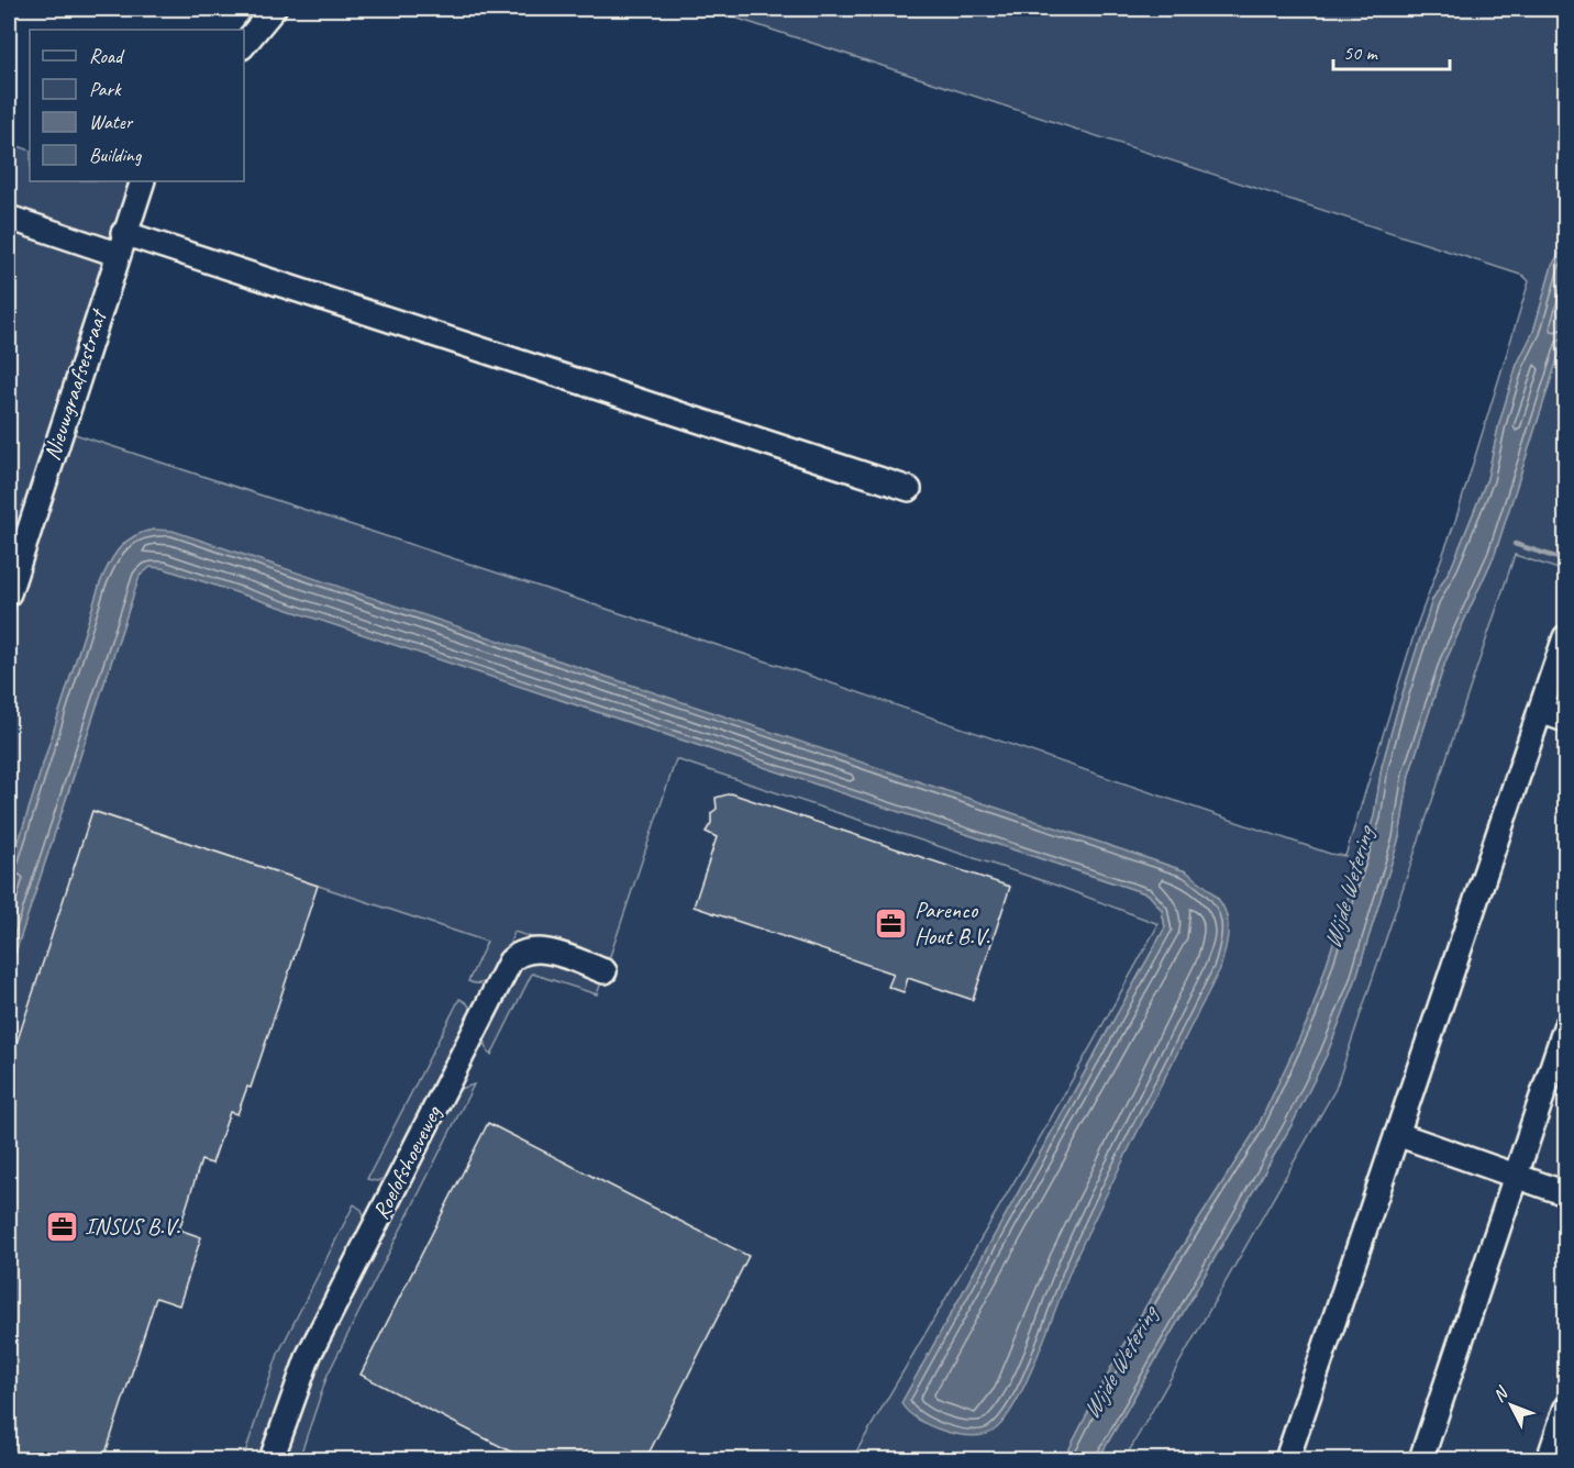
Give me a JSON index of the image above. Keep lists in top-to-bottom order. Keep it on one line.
{"streets":{"street":["Nieuwgraafsestraat","Roelofshoeveweg"]},"water":["Wijde Wetering"],"places":{"office":["Parenco Hout B.V.","INSUS B.V."]},"legend":["Road","Park","Water","Building"],"scale_bar":"50 m","north":"top left"}
